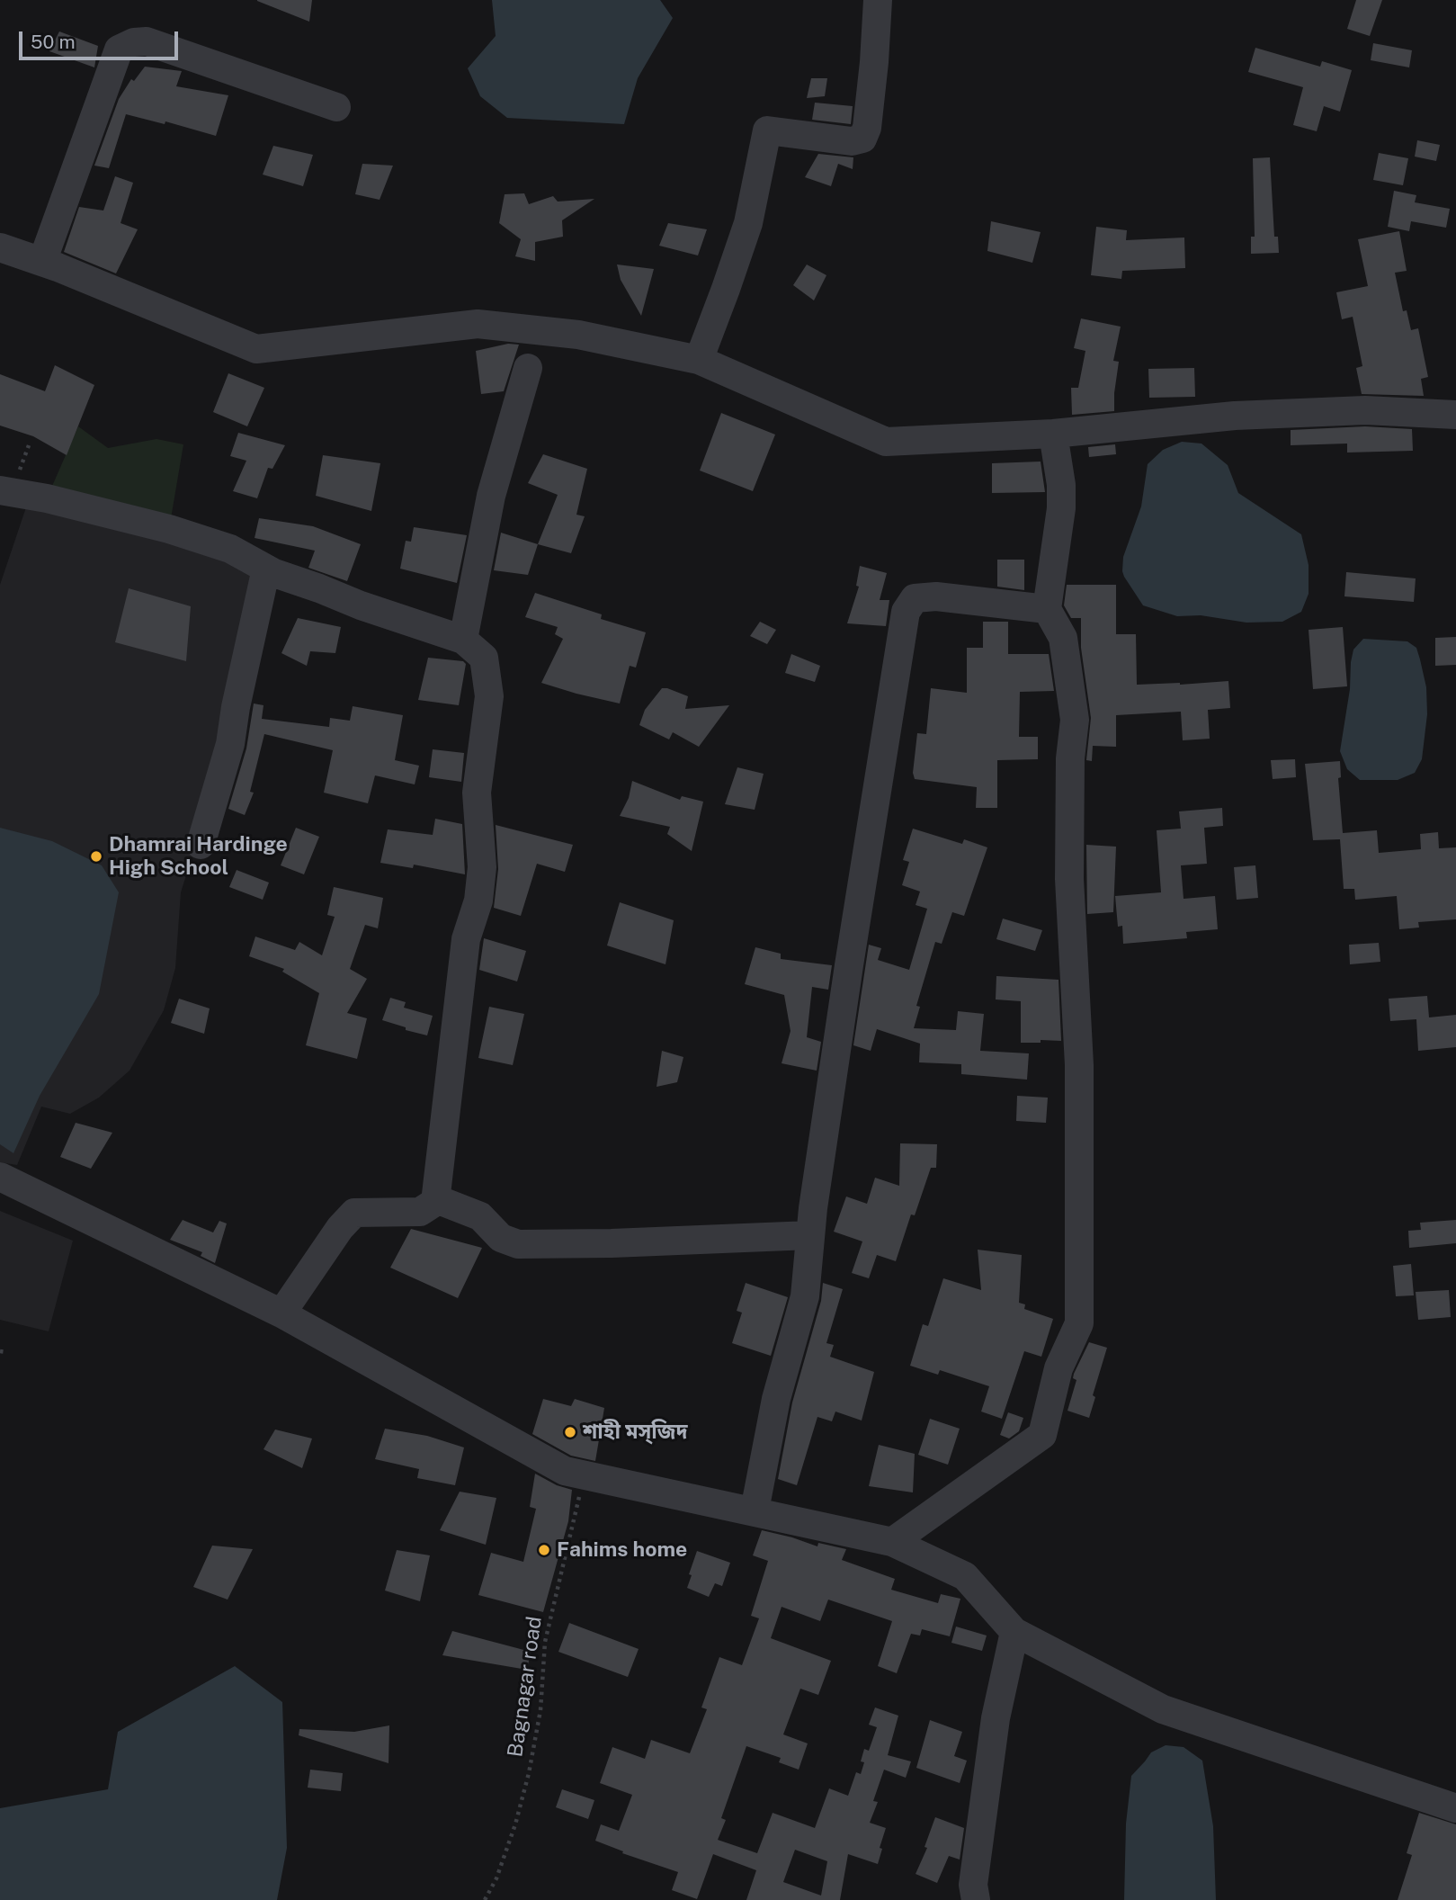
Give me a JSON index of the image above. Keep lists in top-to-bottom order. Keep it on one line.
{"streets":{"path":["Bagnagar road"]},"places":["Dhamrai Hardinge High School","শাহী মস্জিদ","Fahims home"],"scale_bar":"50 m"}
